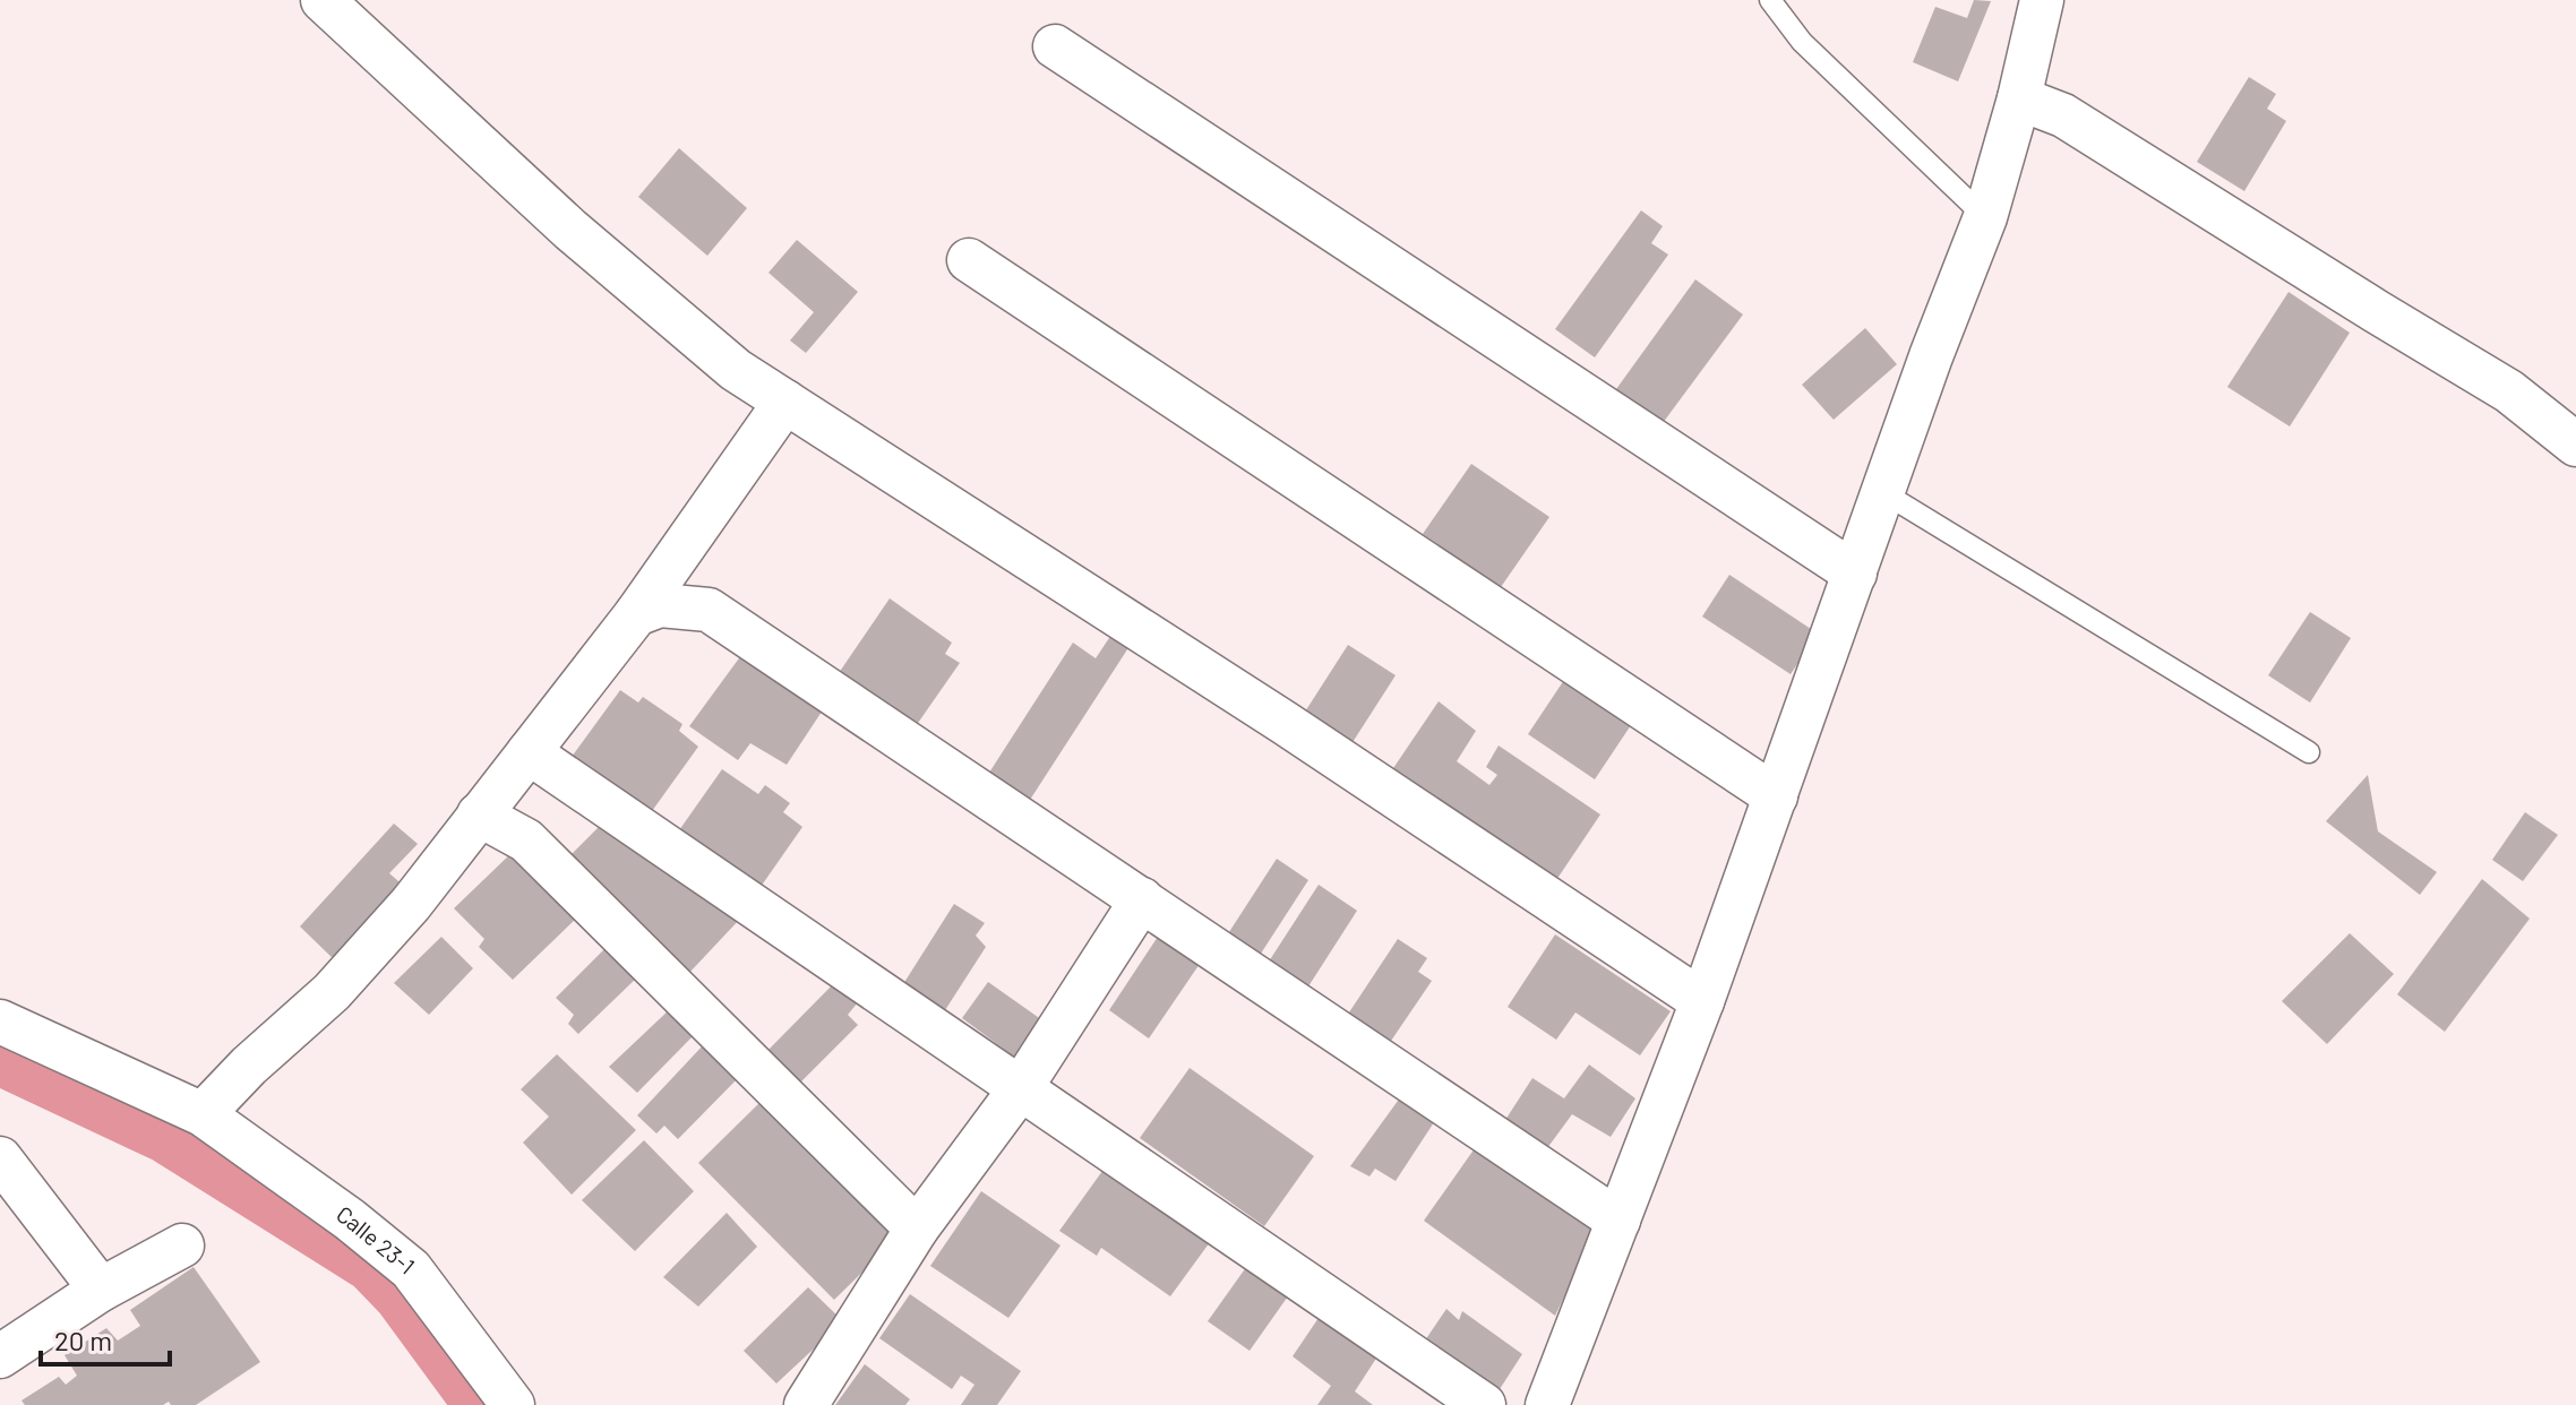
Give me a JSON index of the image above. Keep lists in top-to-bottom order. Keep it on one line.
{"streets":{"street":["Calle 23-1"]},"scale_bar":"20 m"}
